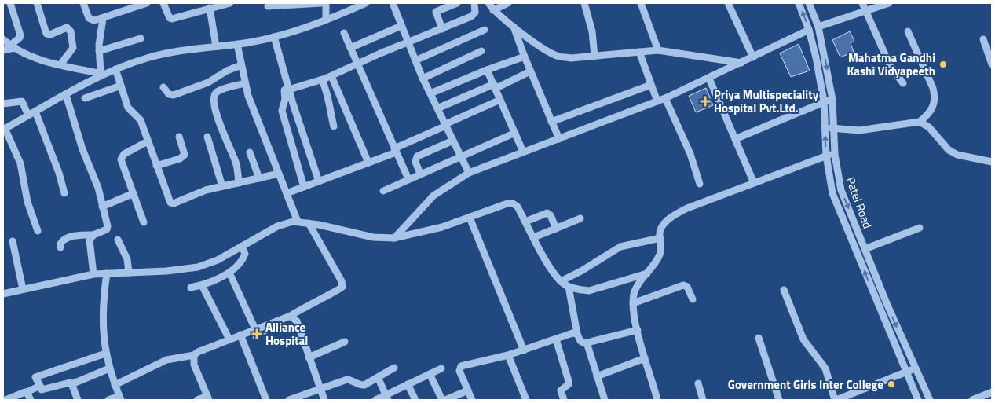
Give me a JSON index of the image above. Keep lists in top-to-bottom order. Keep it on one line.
{"streets":{"street":["Patel Road"]},"places":{"other":["Mahatma Gandhi Kashi Vidyapeeth","Government Girls Inter College"],"health":["Priya Multispeciality Hospital Pvt.Ltd.","Alliance Hospital"]}}
